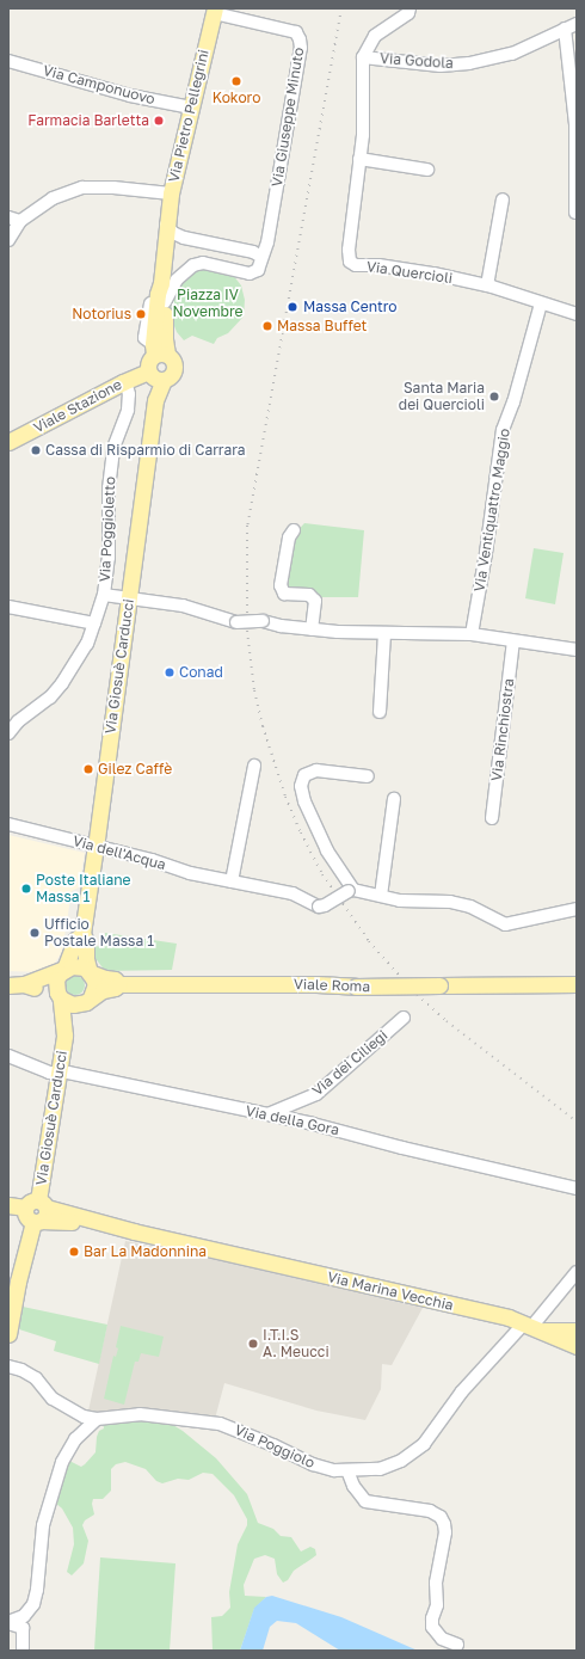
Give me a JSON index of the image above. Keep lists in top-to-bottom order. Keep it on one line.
{"streets":{"main road":["Via Pietro Pellegrini","Viale Stazione","Via Giosuè Carducci","Viale Roma","Via Marina Vecchia"],"street":["Via Godola","Via Camponuovo","Via Giuseppe Minuto","Via Quercioli","Via Ventiquattro Maggio","Via Poggioletto","Via Rinchiostra","Via dell'Acqua","Via dei Ciliegi","Via della Gora","Via Poggiolo"]},"crossings":[["Via Godola","Via Quercioli"],["Via Camponuovo","Via Pietro Pellegrini"],["Via Pietro Pellegrini","Via Giuseppe Minuto"],["Via Quercioli","Via Ventiquattro Maggio"],["Viale Stazione","Via Poggioletto"],["Viale Stazione","Via Giosuè Carducci"],["Via Giosuè Carducci","Via dell'Acqua"],["Via Giosuè Carducci","Viale Roma"],["Via Giosuè Carducci","Via della Gora"],["Via Giosuè Carducci","Via Marina Vecchia"],["Via dei Ciliegi","Via della Gora"],["Via Marina Vecchia","Via Poggiolo"]],"parks":["Piazza IV Novembre"],"places":["Kokoro","Farmacia Barletta","Massa Centro","Notorius","Massa Buffet","Santa Maria dei Quercioli","Cassa di Risparmio di Carrara","Conad","Gilez Caffè","Poste Italiane Massa 1","Ufficio Postale Massa 1","Bar La Madonnina","I.T.I.S A. Meucci"]}
